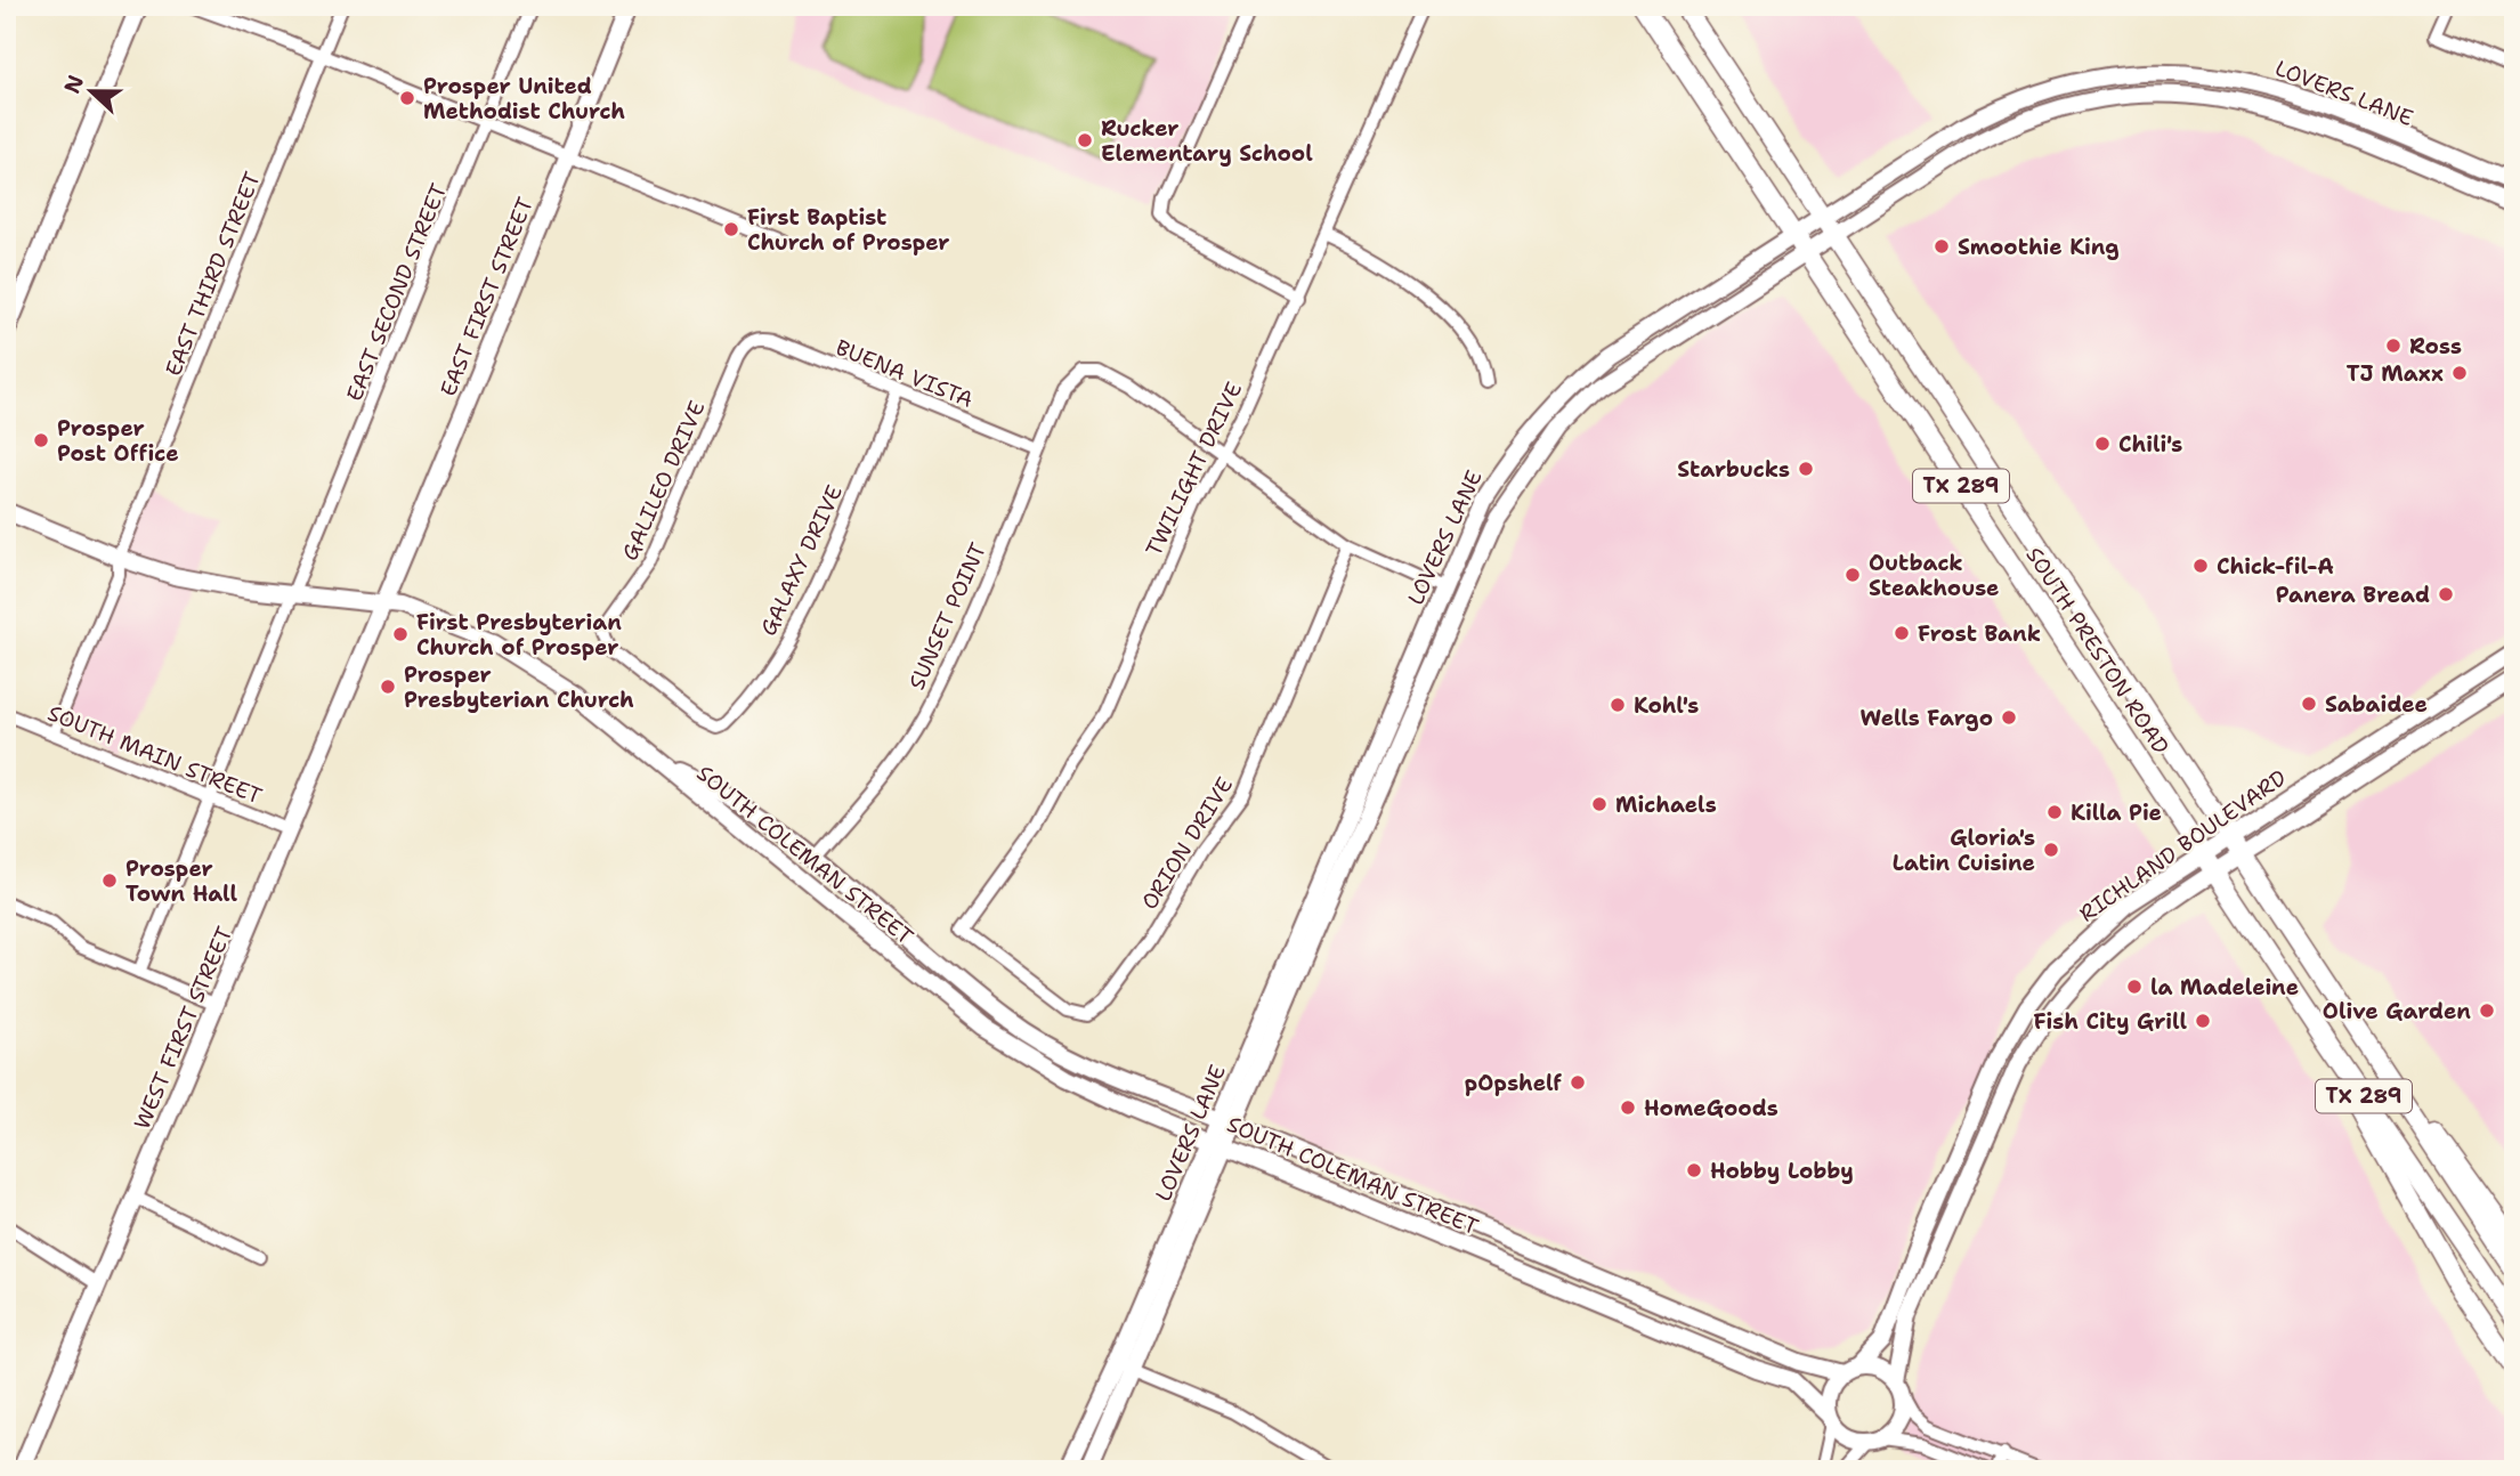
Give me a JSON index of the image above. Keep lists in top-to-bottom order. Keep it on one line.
{"streets":{"main road":["TX 289","SOUTH PRESTON ROAD"],"street":["LOVERS LANE","EAST THIRD STREET","EAST SECOND STREET","EAST FIRST STREET","BUENA VISTA","TWILIGHT DRIVE","GALILEO DRIVE","GALAXY DRIVE","SUNSET POINT","SOUTH MAIN STREET","ORION DRIVE","RICHLAND BOULEVARD","SOUTH COLEMAN STREET","WEST FIRST STREET"]},"crossings":[["LOVERS LANE","SOUTH PRESTON ROAD"],["LOVERS LANE","SOUTH COLEMAN STREET"],["EAST THIRD STREET","SOUTH MAIN STREET"],["EAST THIRD STREET","SOUTH COLEMAN STREET"],["EAST SECOND STREET","SOUTH MAIN STREET"],["EAST SECOND STREET","SOUTH COLEMAN STREET"],["EAST FIRST STREET","SOUTH COLEMAN STREET"],["EAST FIRST STREET","WEST FIRST STREET"],["BUENA VISTA","GALILEO DRIVE"],["BUENA VISTA","GALAXY DRIVE"],["BUENA VISTA","SUNSET POINT"],["TWILIGHT DRIVE","SUNSET POINT"],["TWILIGHT DRIVE","ORION DRIVE"],["GALILEO DRIVE","GALAXY DRIVE"],["SUNSET POINT","SOUTH COLEMAN STREET"],["SOUTH PRESTON ROAD","RICHLAND BOULEVARD"],["SOUTH MAIN STREET","WEST FIRST STREET"],["RICHLAND BOULEVARD","SOUTH COLEMAN STREET"],["SOUTH COLEMAN STREET","WEST FIRST STREET"]],"places":["Prosper United Methodist Church","Rucker Elementary School","First Baptist Church of Prosper","Smoothie King","Ross","TJ Maxx","Prosper Post Office","Chili's","Starbucks","Chick-fil-A","Outback Steakhouse","Panera Bread","Frost Bank","First Presbyterian Church of Prosper","Prosper Presbyterian Church","Sabaidee","Kohl's","Wells Fargo","Michaels","Killa Pie","Gloria's Latin Cuisine","Prosper Town Hall","la Madeleine","Olive Garden","Fish City Grill","pOpshelf","HomeGoods","Hobby Lobby"],"north":"left"}
